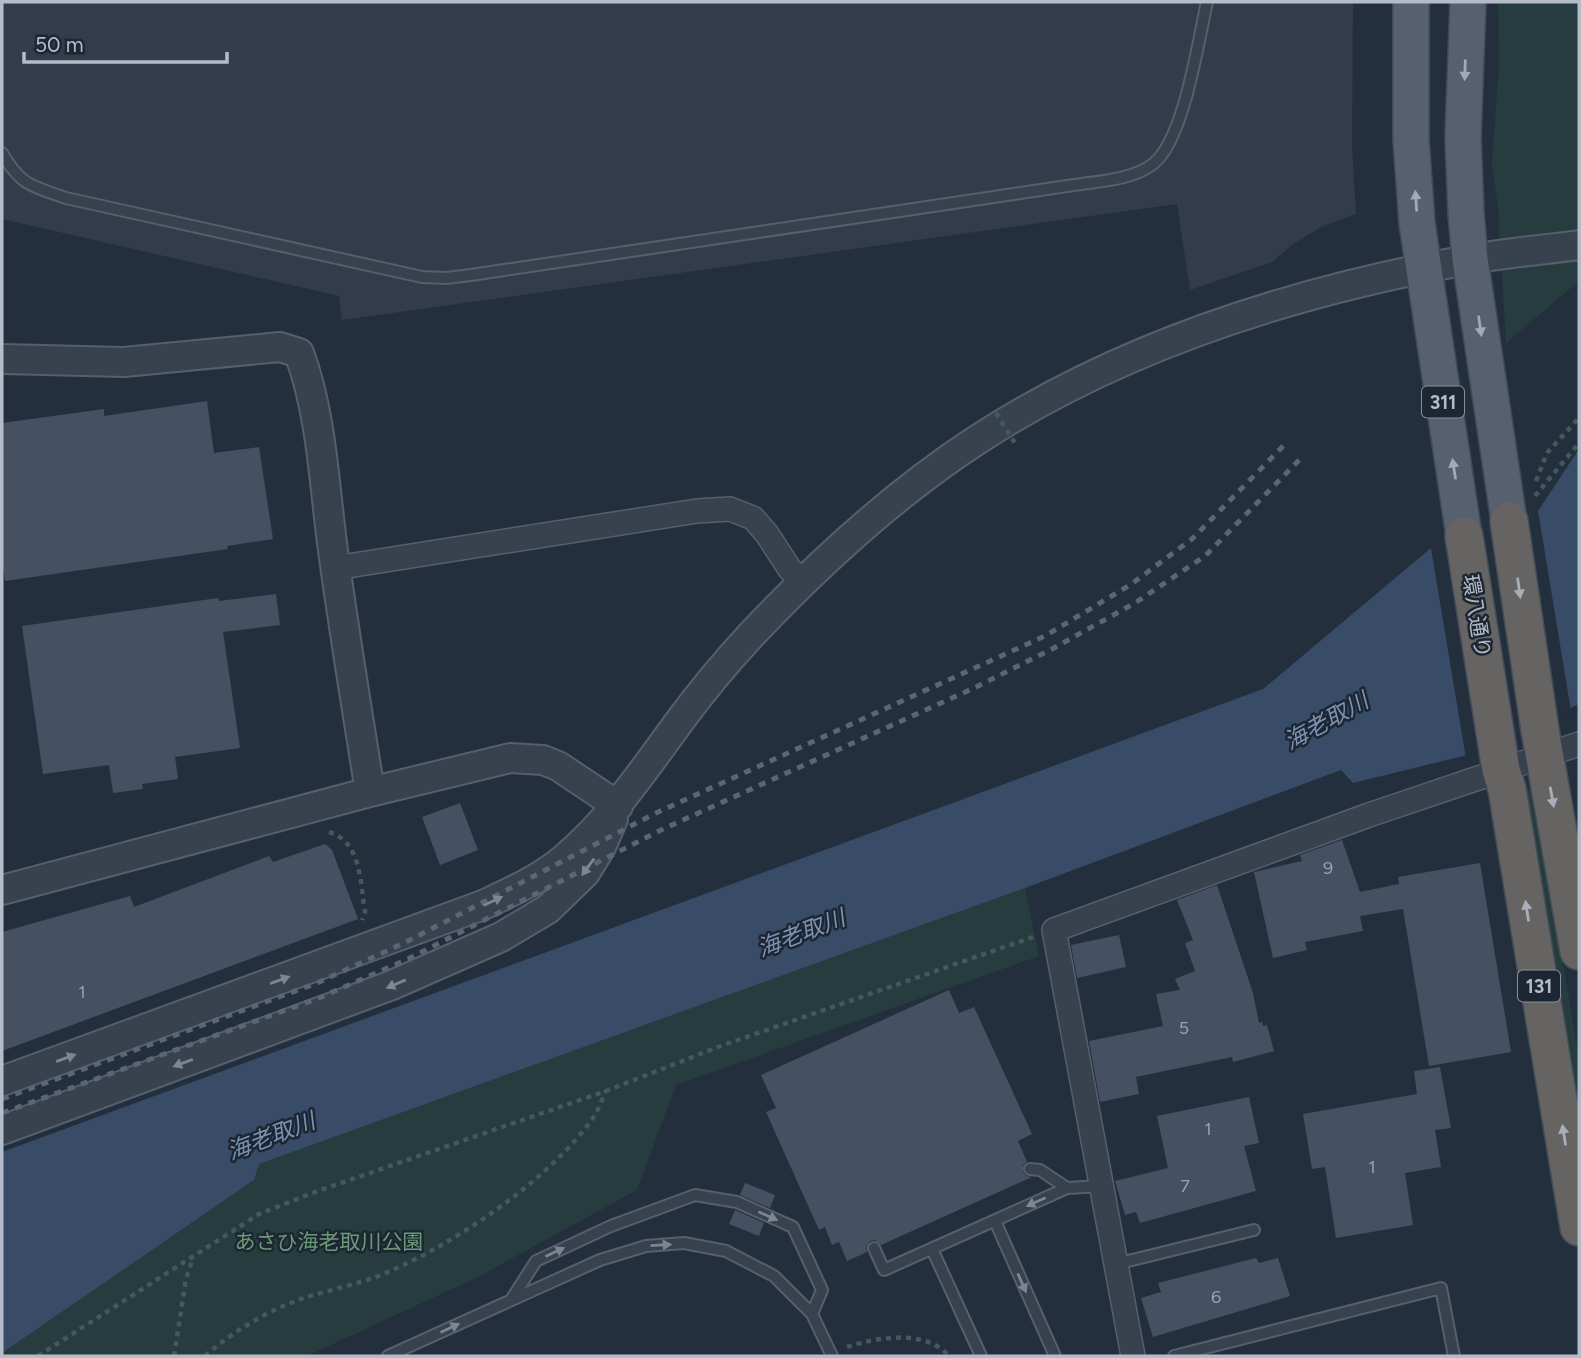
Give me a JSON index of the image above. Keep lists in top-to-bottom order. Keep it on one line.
{"streets":{"highway":["環八通り","131"],"main road":["311"]},"crossings":[["311","131"]],"water":["海老取川"],"parks":["あさひ海老取川公園"],"house_numbers":["9","1","5","1","1","7","6"],"scale_bar":"50 m"}
